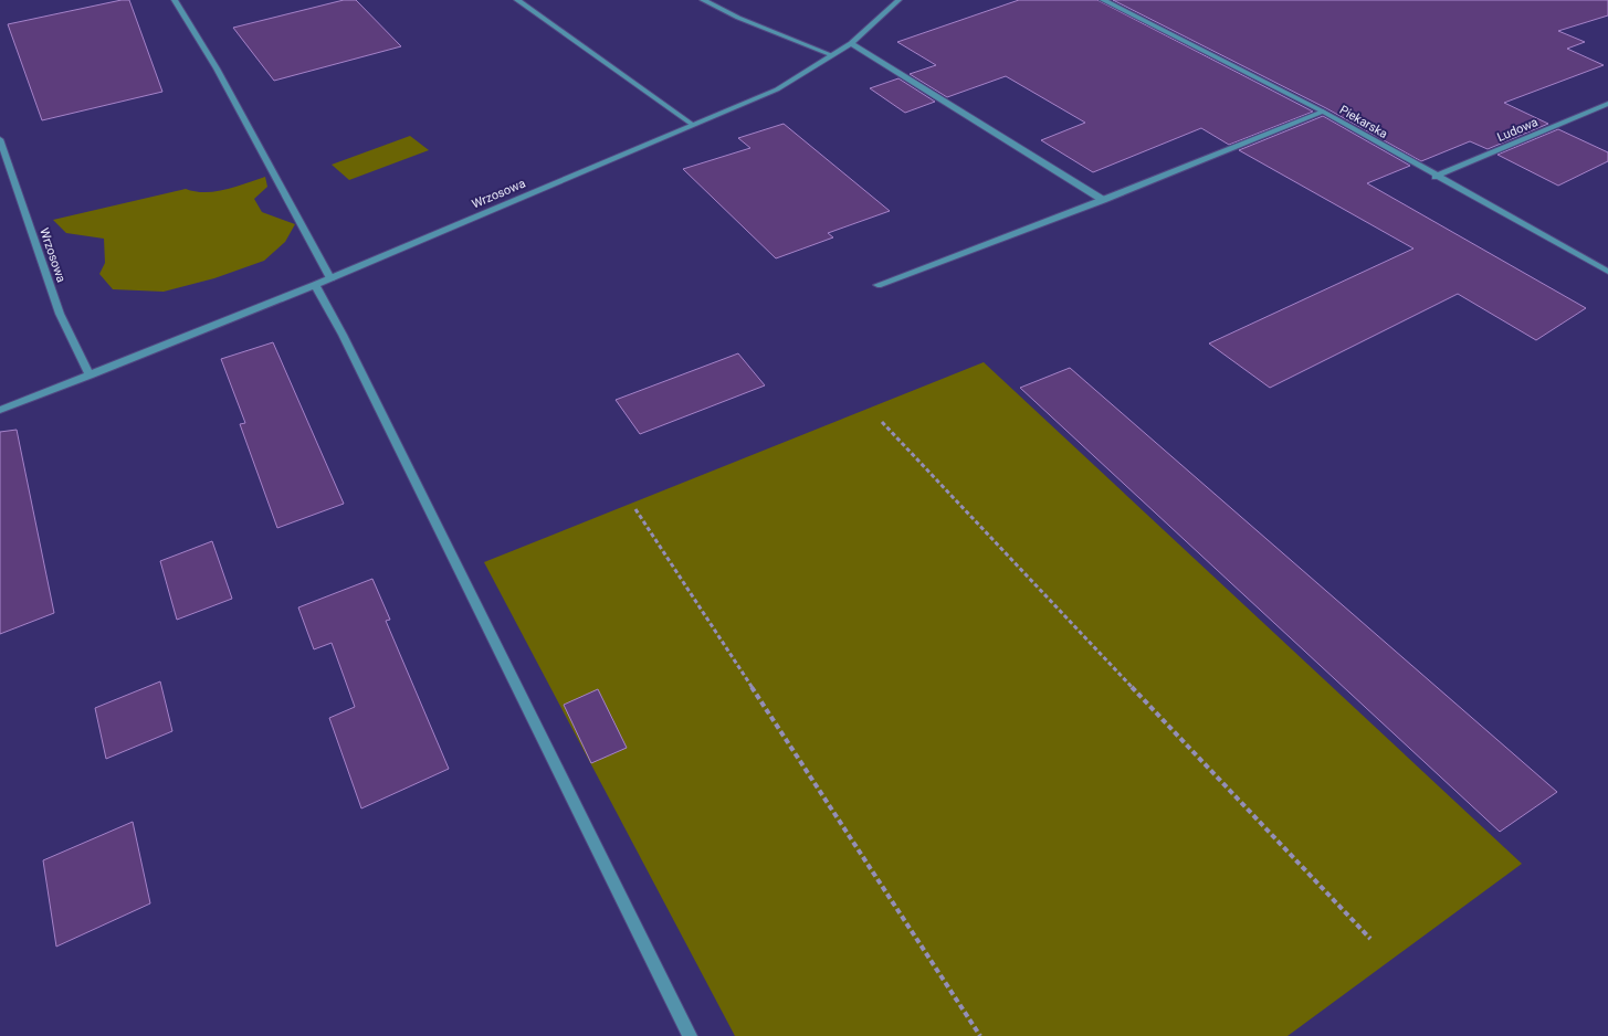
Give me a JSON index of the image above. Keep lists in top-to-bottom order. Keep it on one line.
{"streets":{"street":["Piekarska","Ludowa","Wrzosowa"]},"crossings":[["Piekarska","Ludowa"]]}
